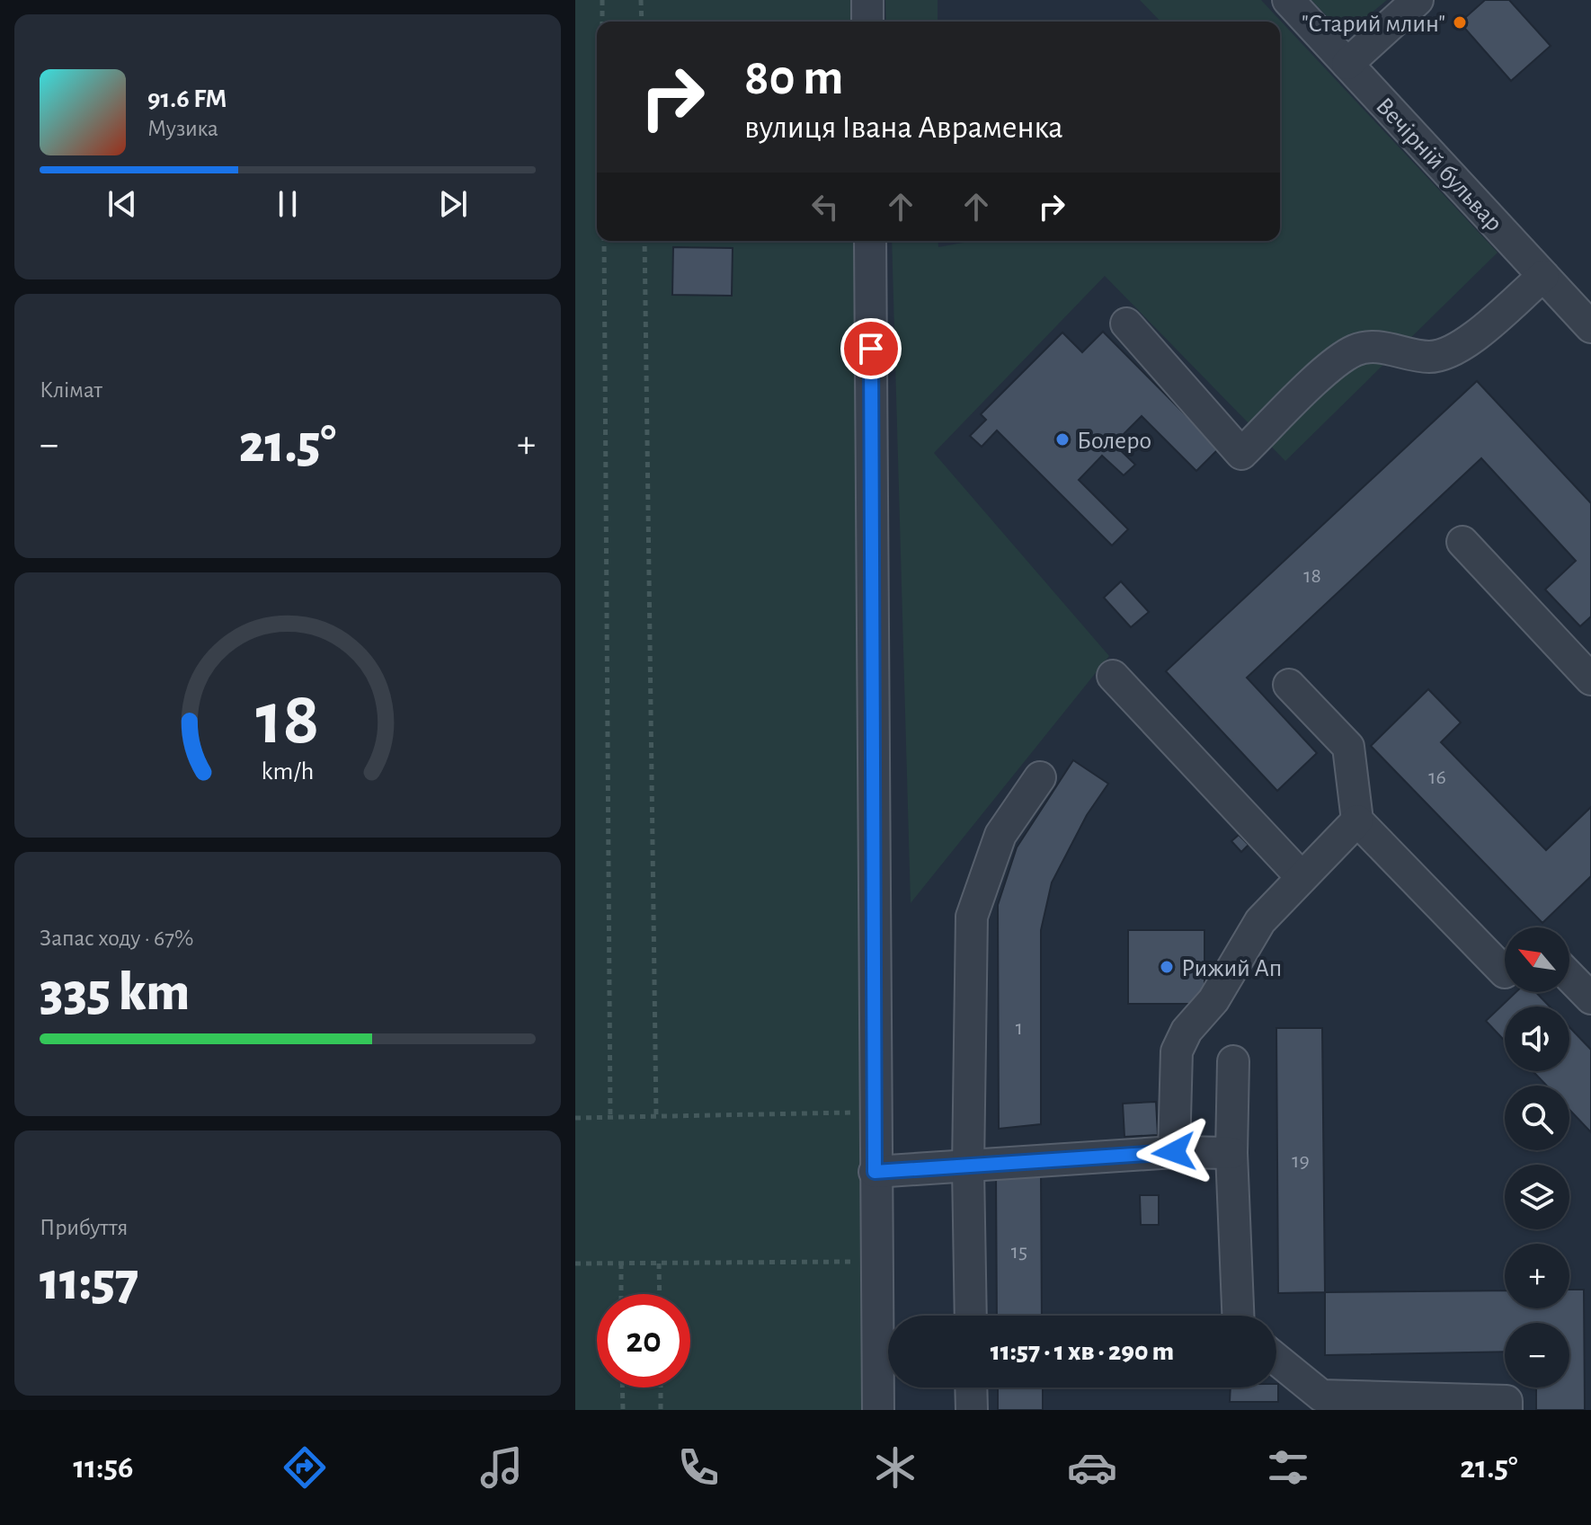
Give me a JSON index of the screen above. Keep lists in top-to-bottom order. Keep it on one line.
{"streets":{"street":["Вечірній бульвар"]},"places":["\"Старий млин\"","Болеро","Рижий Ап"],"house_numbers":["18","16","1","19","15"],"north":"top left","page":{"turn":["80 m","вулиця Івана Авраменка"],"song":["91.6 FM","Музика"],"tile":["Клімат",["Запас ходу · 67%","335 km"],["Прибуття","11:57"]],"heat":["−","21.5°","+"],"map_buttons":["+","−"],"limit":"20","trip":"11:57 · 1 хв · 290 m","tabs":["11:56","21.5°"],"gauge":["18","km/h"]}}
